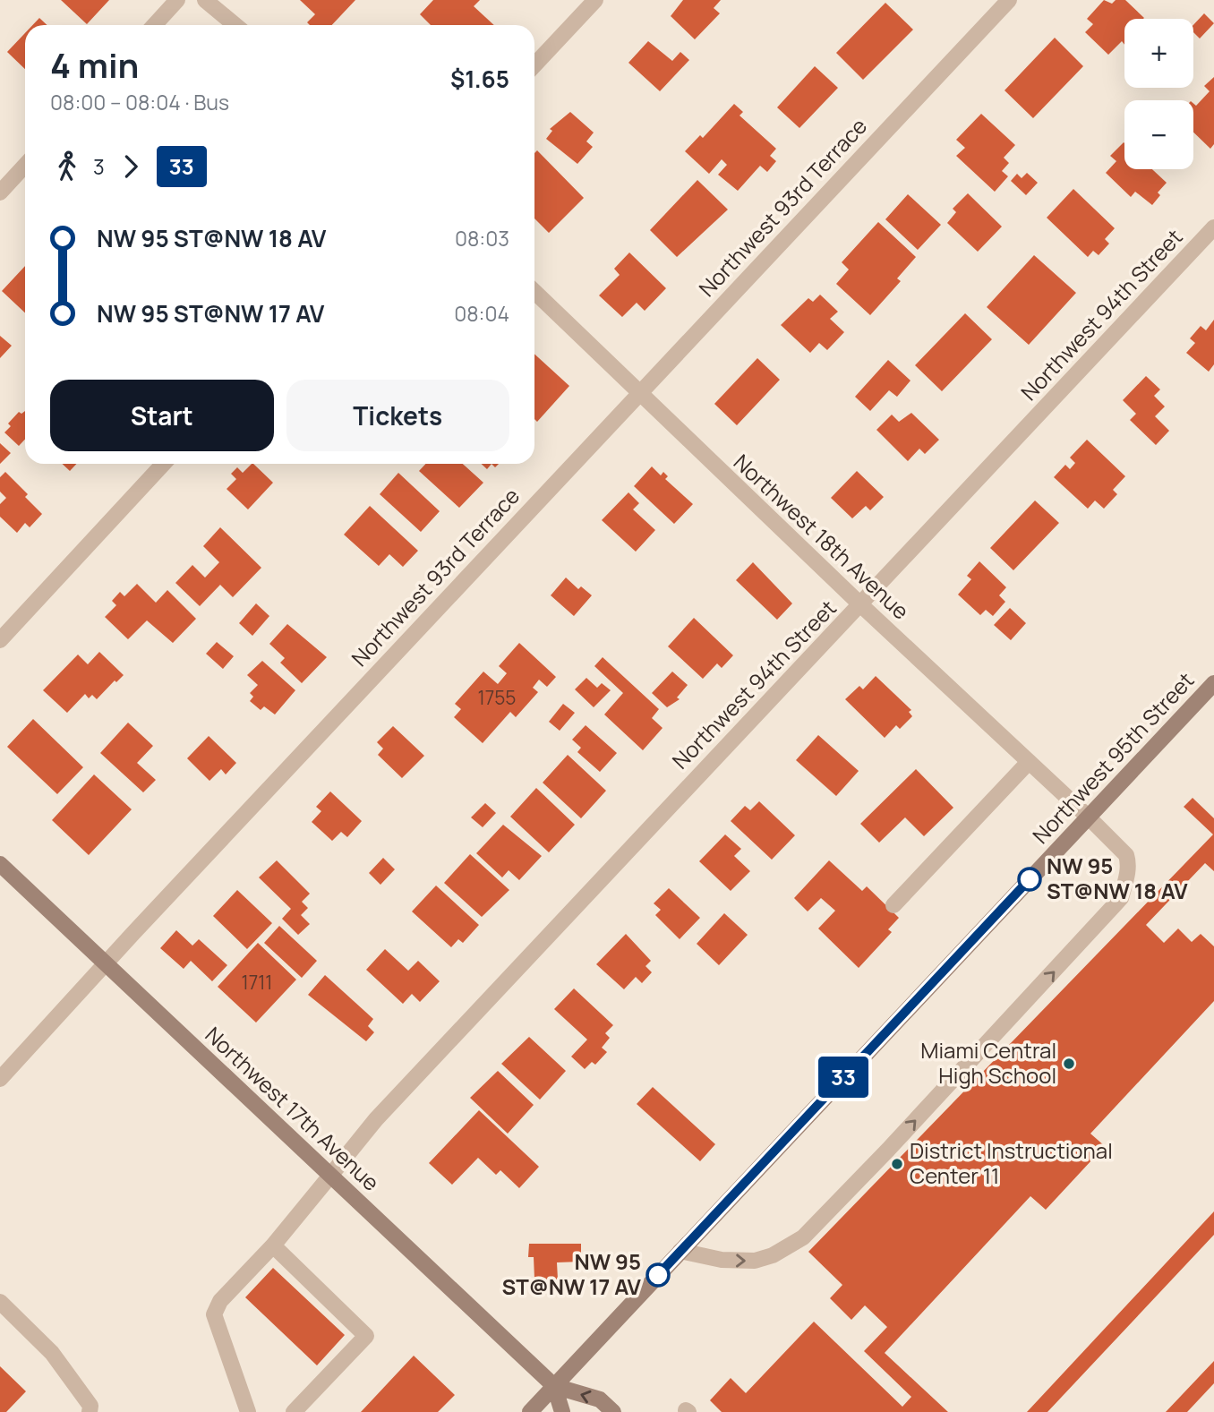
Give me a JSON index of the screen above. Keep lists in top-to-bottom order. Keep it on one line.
{"streets":{"main road":["Northwest 95th Street","Northwest 17th Avenue"],"street":["Northwest 93rd Terrace","Northwest 94th Street","Northwest 18th Avenue"]},"crossings":[["Northwest 93rd Terrace","Northwest 18th Avenue"],["Northwest 93rd Terrace","Northwest 17th Avenue"],["Northwest 94th Street","Northwest 18th Avenue"],["Northwest 94th Street","Northwest 17th Avenue"],["Northwest 18th Avenue","Northwest 95th Street"],["Northwest 95th Street","Northwest 17th Avenue"]],"one_way":["Northwest 18th Avenue"],"places":["NW 95 ST@NW 18 AV","Miami Central High School","District Instructional Center 11","NW 95 ST@NW 17 AV"],"lines":["bus line 33"],"house_numbers":["1755","1711"],"page":{"on_map":"33","map_buttons":["+","−"],"heading":["4 min","08:00 – 08:04 · Bus","$1.65"],"legs":["3","33"],"list":[{"name":"NW 95 ST@NW 18 AV","value":"08:03"},{"name":"NW 95 ST@NW 17 AV","value":"08:04"}],"buttons":["Start","Tickets"]}}
